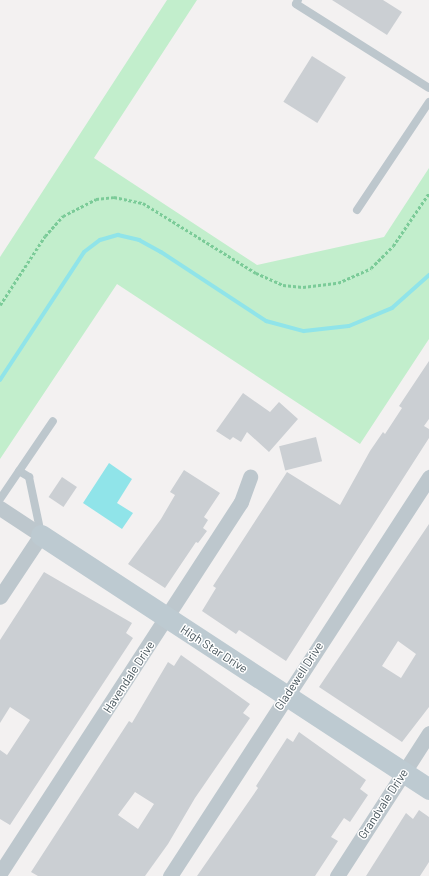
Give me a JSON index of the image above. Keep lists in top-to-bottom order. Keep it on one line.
{"streets":{"street":["High Star Drive","Gladewell Drive","Havendale Drive","Grandvale Drive"]},"crossings":[["High Star Drive","Gladewell Drive"],["High Star Drive","Havendale Drive"],["High Star Drive","Grandvale Drive"]]}
